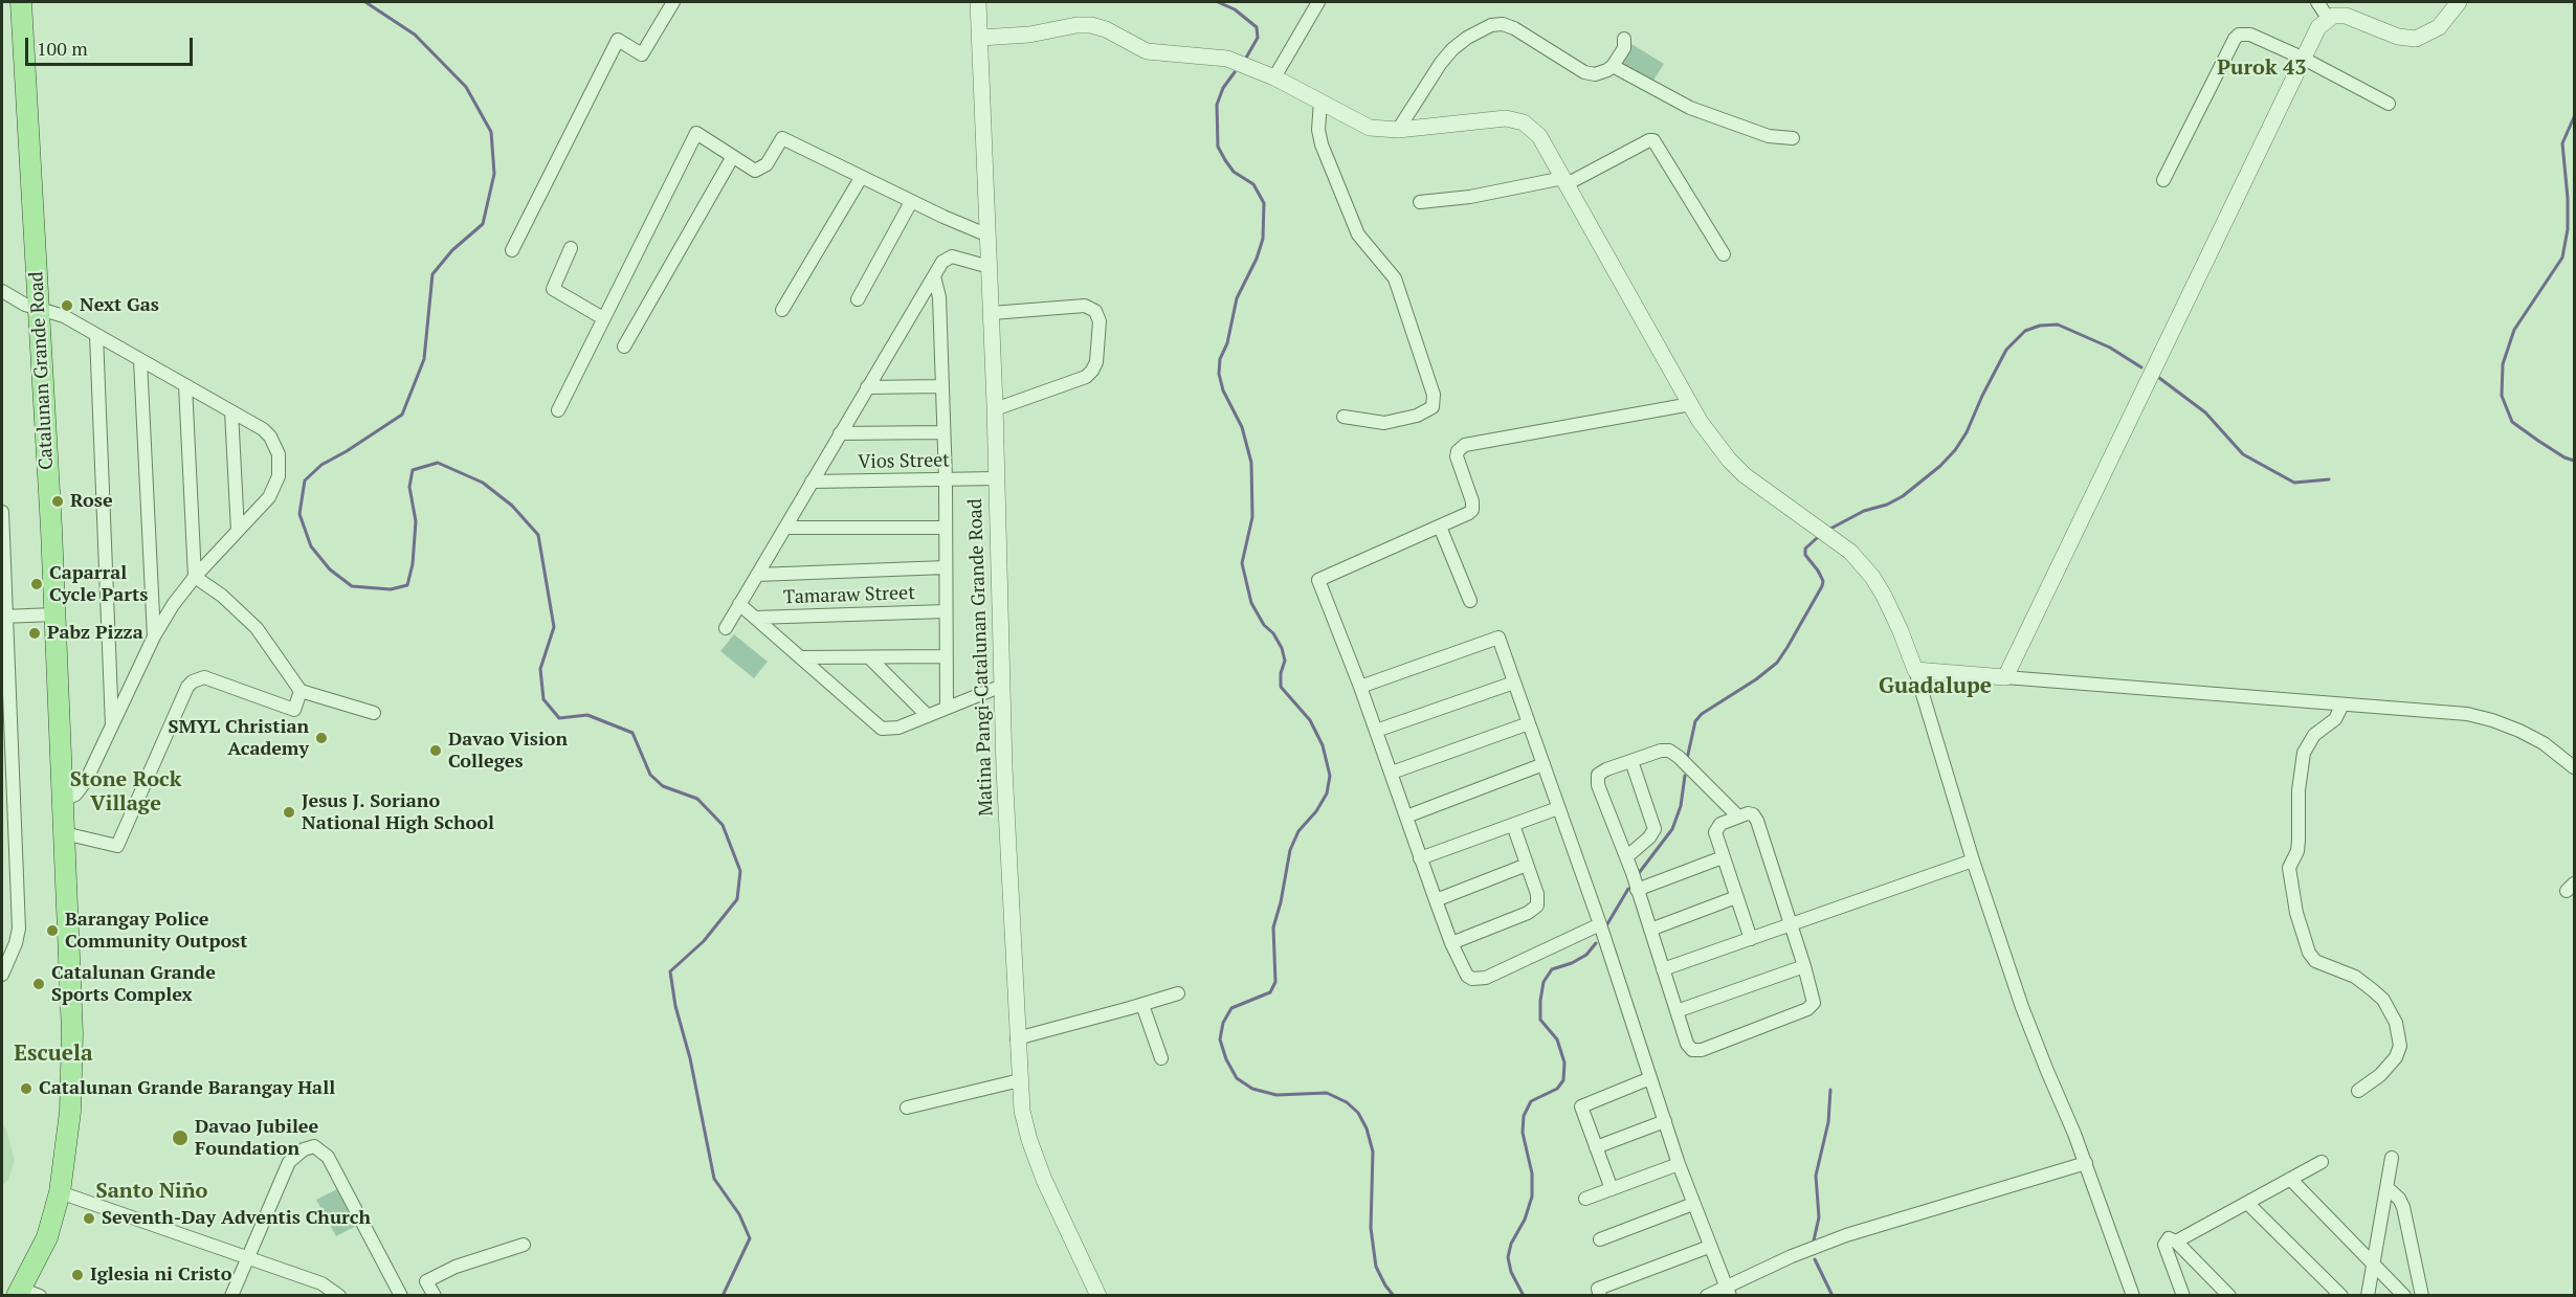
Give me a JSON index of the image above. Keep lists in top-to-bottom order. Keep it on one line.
{"streets":{"main road":["Catalunan Grande Road"],"street":["Vios Street","Tamaraw Street","Matina Pangi-Catalunan Grande Road"]},"crossings":[["Vios Street","Matina Pangi-Catalunan Grande Road"]],"districts":["Purok 43","Guadalupe","Stone Rock Village","Escuela","Santo Niño"],"places":["Next Gas","Rose","Caparral Cycle Parts","Pabz Pizza","SMYL Christian Academy","Davao Vision Colleges","Jesus J. Soriano National High School","Barangay Police Community Outpost","Catalunan Grande Sports Complex","Catalunan Grande Barangay Hall","Davao Jubilee Foundation","Seventh-Day Adventis Church","Iglesia ni Cristo"],"scale_bar":"100 m"}
